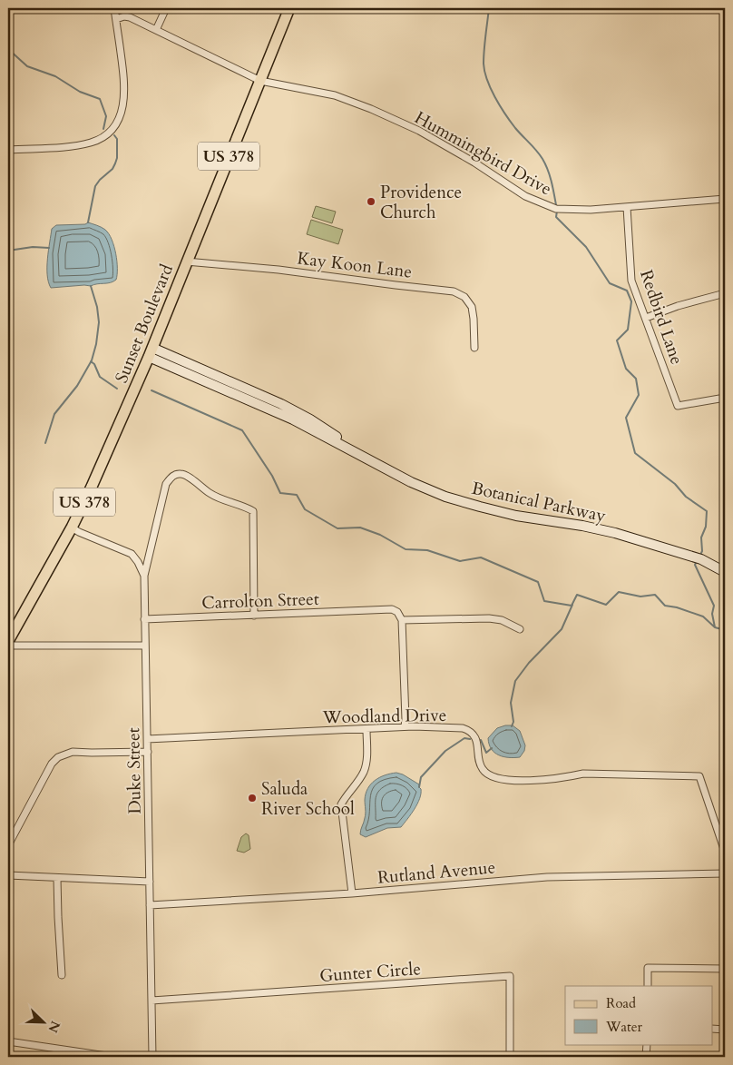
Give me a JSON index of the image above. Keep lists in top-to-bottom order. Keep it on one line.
{"streets":{"main road":["US 378","Sunset Boulevard"],"street":["Hummingbird Drive","Kay Koon Lane","Redbird Lane","Botanical Parkway","Carrolton Street","Woodland Drive","Duke Street","Rutland Avenue","Gunter Circle"]},"crossings":[["Hummingbird Drive","Redbird Lane"],["Hummingbird Drive","Sunset Boulevard"],["Kay Koon Lane","Sunset Boulevard"],["Sunset Boulevard","Botanical Parkway"],["Sunset Boulevard","Duke Street"],["Carrolton Street","Duke Street"],["Woodland Drive","Duke Street"],["Duke Street","Rutland Avenue"],["Duke Street","Gunter Circle"]],"places":["Providence Church","Saluda River School"],"legend":["Road","Water"],"north":"bottom right"}
